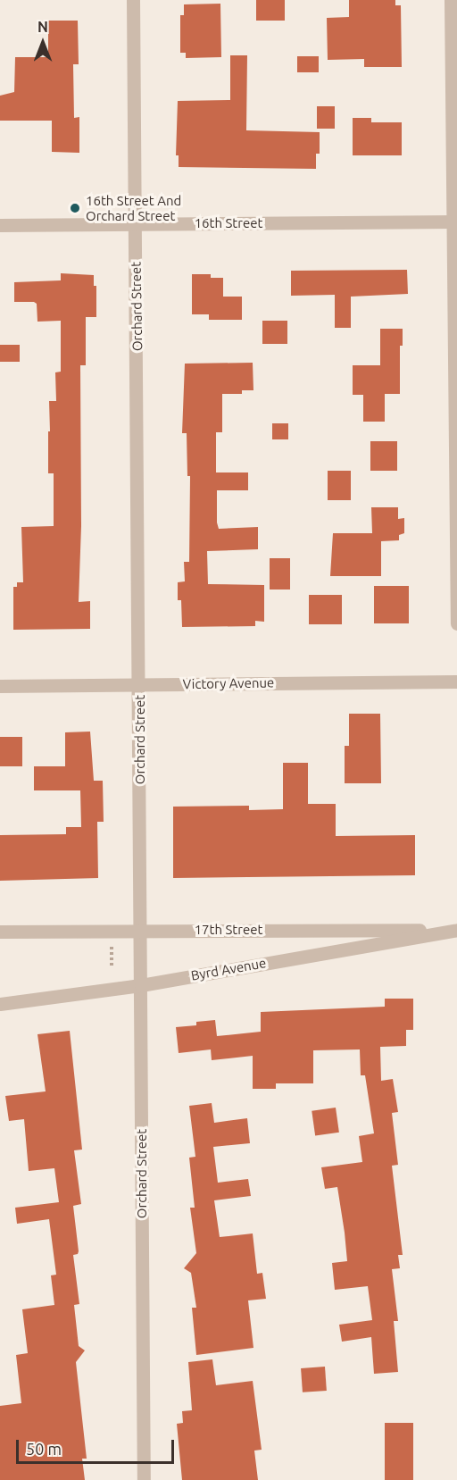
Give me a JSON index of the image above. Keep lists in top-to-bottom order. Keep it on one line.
{"streets":{"street":["16th Street","Orchard Street","Victory Avenue","17th Street","Byrd Avenue"]},"crossings":[["16th Street","Orchard Street"],["Orchard Street","Victory Avenue"],["Orchard Street","17th Street"],["Orchard Street","Byrd Avenue"],["17th Street","Byrd Avenue"]],"places":["16th Street And Orchard Street"],"scale_bar":"50 m","north":"top"}
